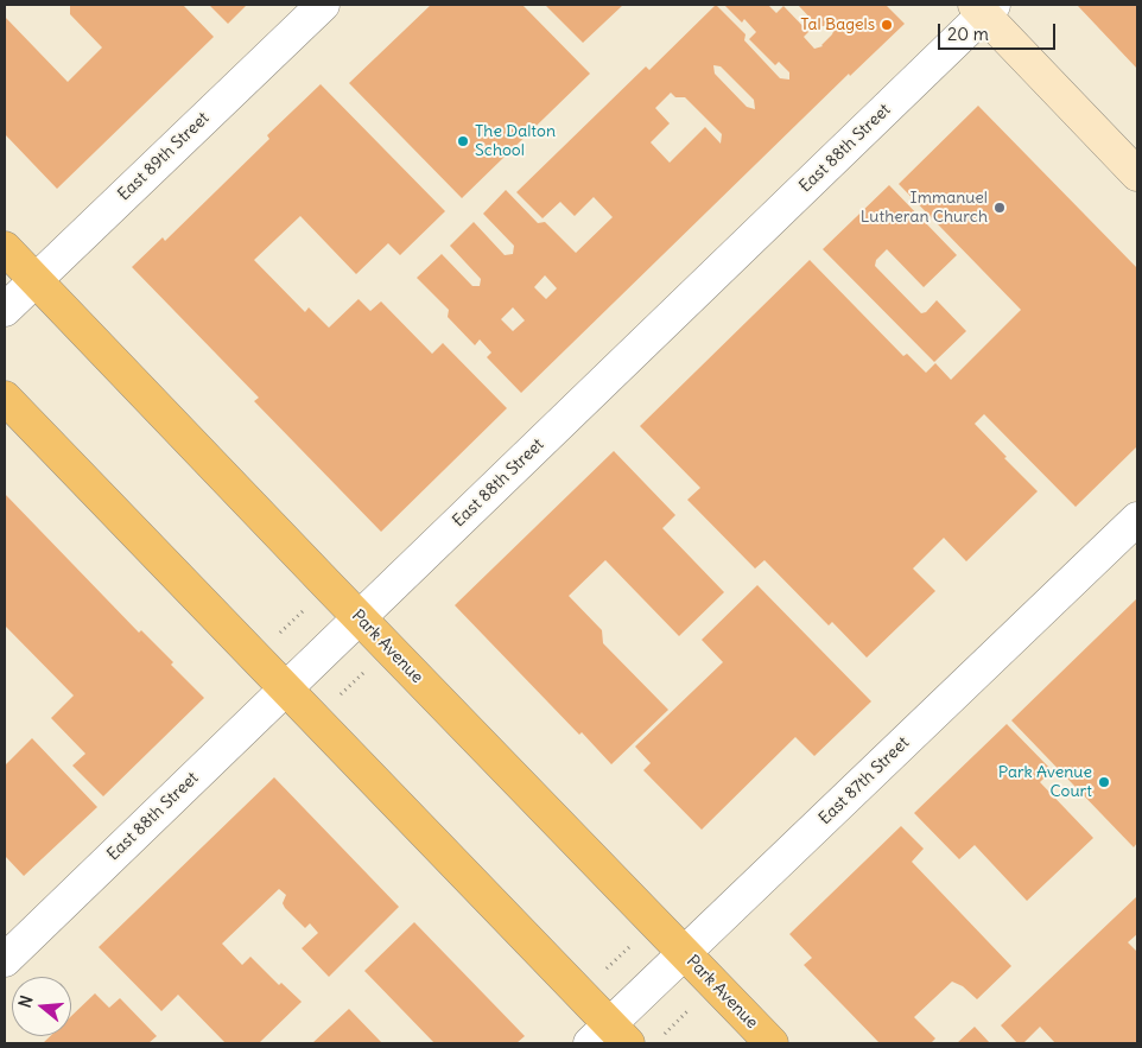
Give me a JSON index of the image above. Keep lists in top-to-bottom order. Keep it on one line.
{"streets":{"main road":["Park Avenue"],"street":["East 88th Street","East 89th Street","East 87th Street"]},"crossings":[["East 88th Street","Park Avenue"],["East 89th Street","Park Avenue"],["Park Avenue","East 87th Street"]],"places":["Tal Bagels","The Dalton School","Immanuel Lutheran Church","Park Avenue Court"],"scale_bar":"20 m","north":"left"}
